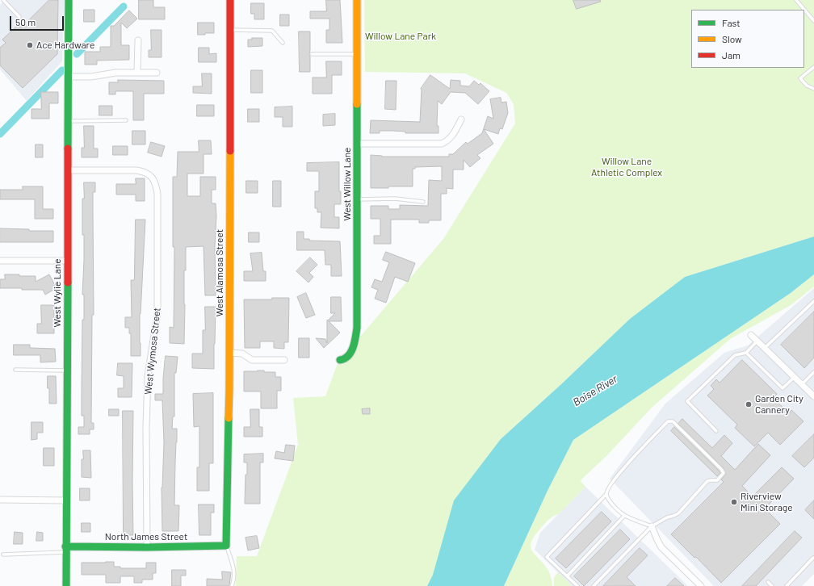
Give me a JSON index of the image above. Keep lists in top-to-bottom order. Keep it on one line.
{"streets":{"street":["West Willow Lane","West Alamosa Street","West Wylie Lane","West Wymosa Street","North James Street"]},"crossings":[["West Alamosa Street","North James Street"],["West Wylie Lane","West Wymosa Street"],["West Wylie Lane","North James Street"],["West Wymosa Street","North James Street"]],"water":["Boise River"],"parks":["Willow Lane Park","Willow Lane Athletic Complex"],"places":["Ace Hardware","Garden City Cannery","Riverview Mini Storage"],"legend":["Fast","Slow","Jam"],"scale_bar":"50 m"}
